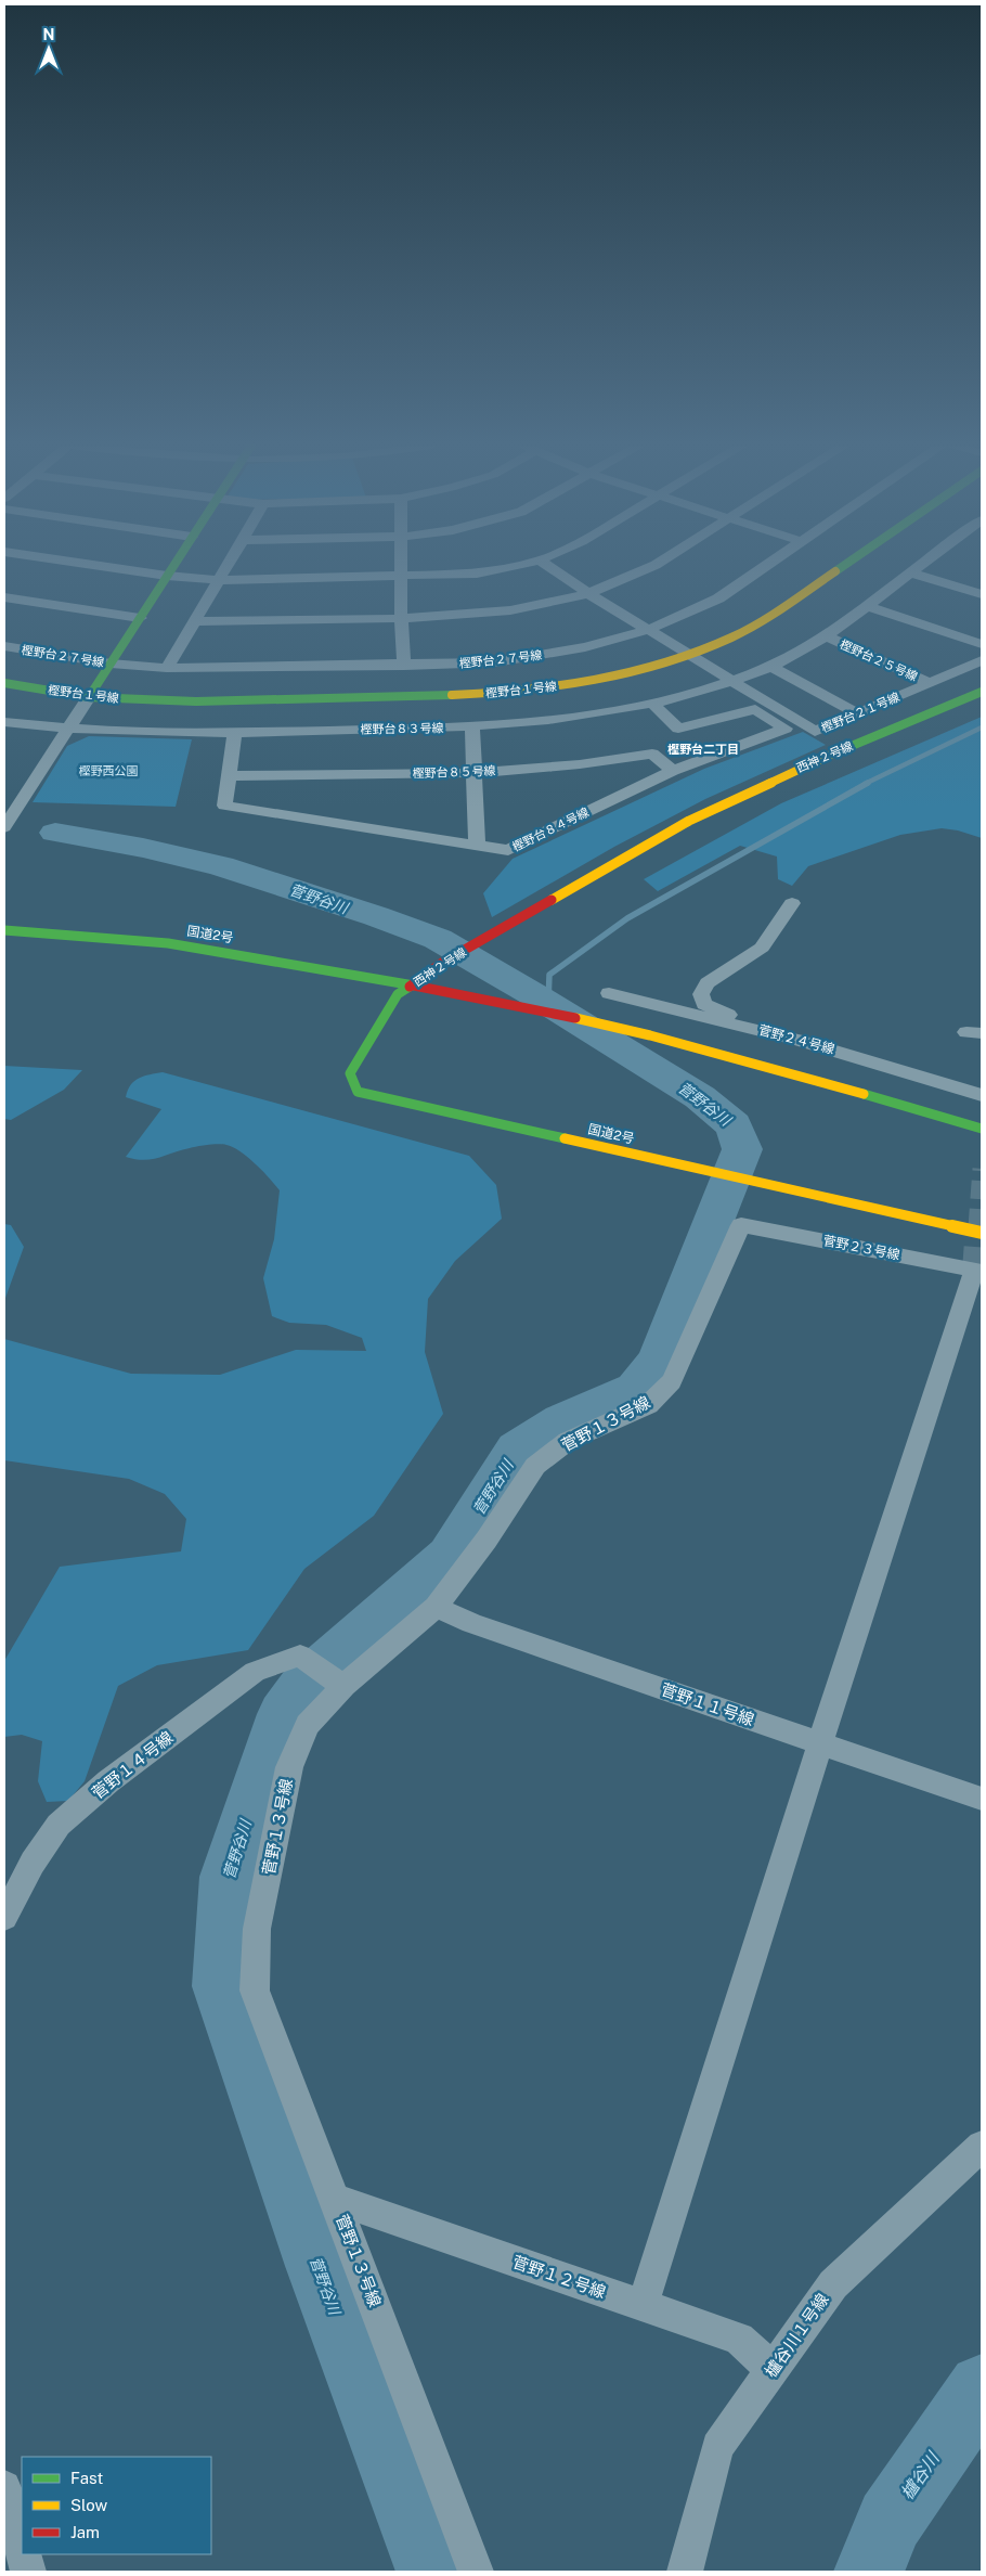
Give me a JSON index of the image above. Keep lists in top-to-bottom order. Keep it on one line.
{"streets":{"main road":["樫野台１号線","西神２号線","国道2号"],"street":["樫野台２７号線","樫野台２５号線","樫野台２１号線","樫野台８３号線","樫野台８５号線","樫野台８４号線","菅野２４号線","菅野２３号線","菅野１３号線","菅野１１号線","菅野１４号線","菅野１２号線","櫨谷川１号線"]},"crossings":[["樫野台２７号線","樫野台２１号線"],["樫野台２５号線","樫野台２１号線"],["樫野台２５号線","樫野台８３号線"],["樫野台１号線","樫野台２１号線"],["樫野台２１号線","樫野台８３号線"],["樫野台８３号線","樫野台８４号線"],["西神２号線","国道2号"],["樫野台８５号線","樫野台８４号線"],["菅野２３号線","菅野１３号線"],["菅野１３号線","菅野１１号線"],["菅野１３号線","菅野１４号線"],["菅野１３号線","菅野１２号線"],["菅野１２号線","櫨谷川１号線"]],"districts":["樫野台二丁目"],"water":["菅野谷川","櫨谷川"],"parks":["樫野西公園"],"legend":["Fast","Slow","Jam"],"north":"top"}
